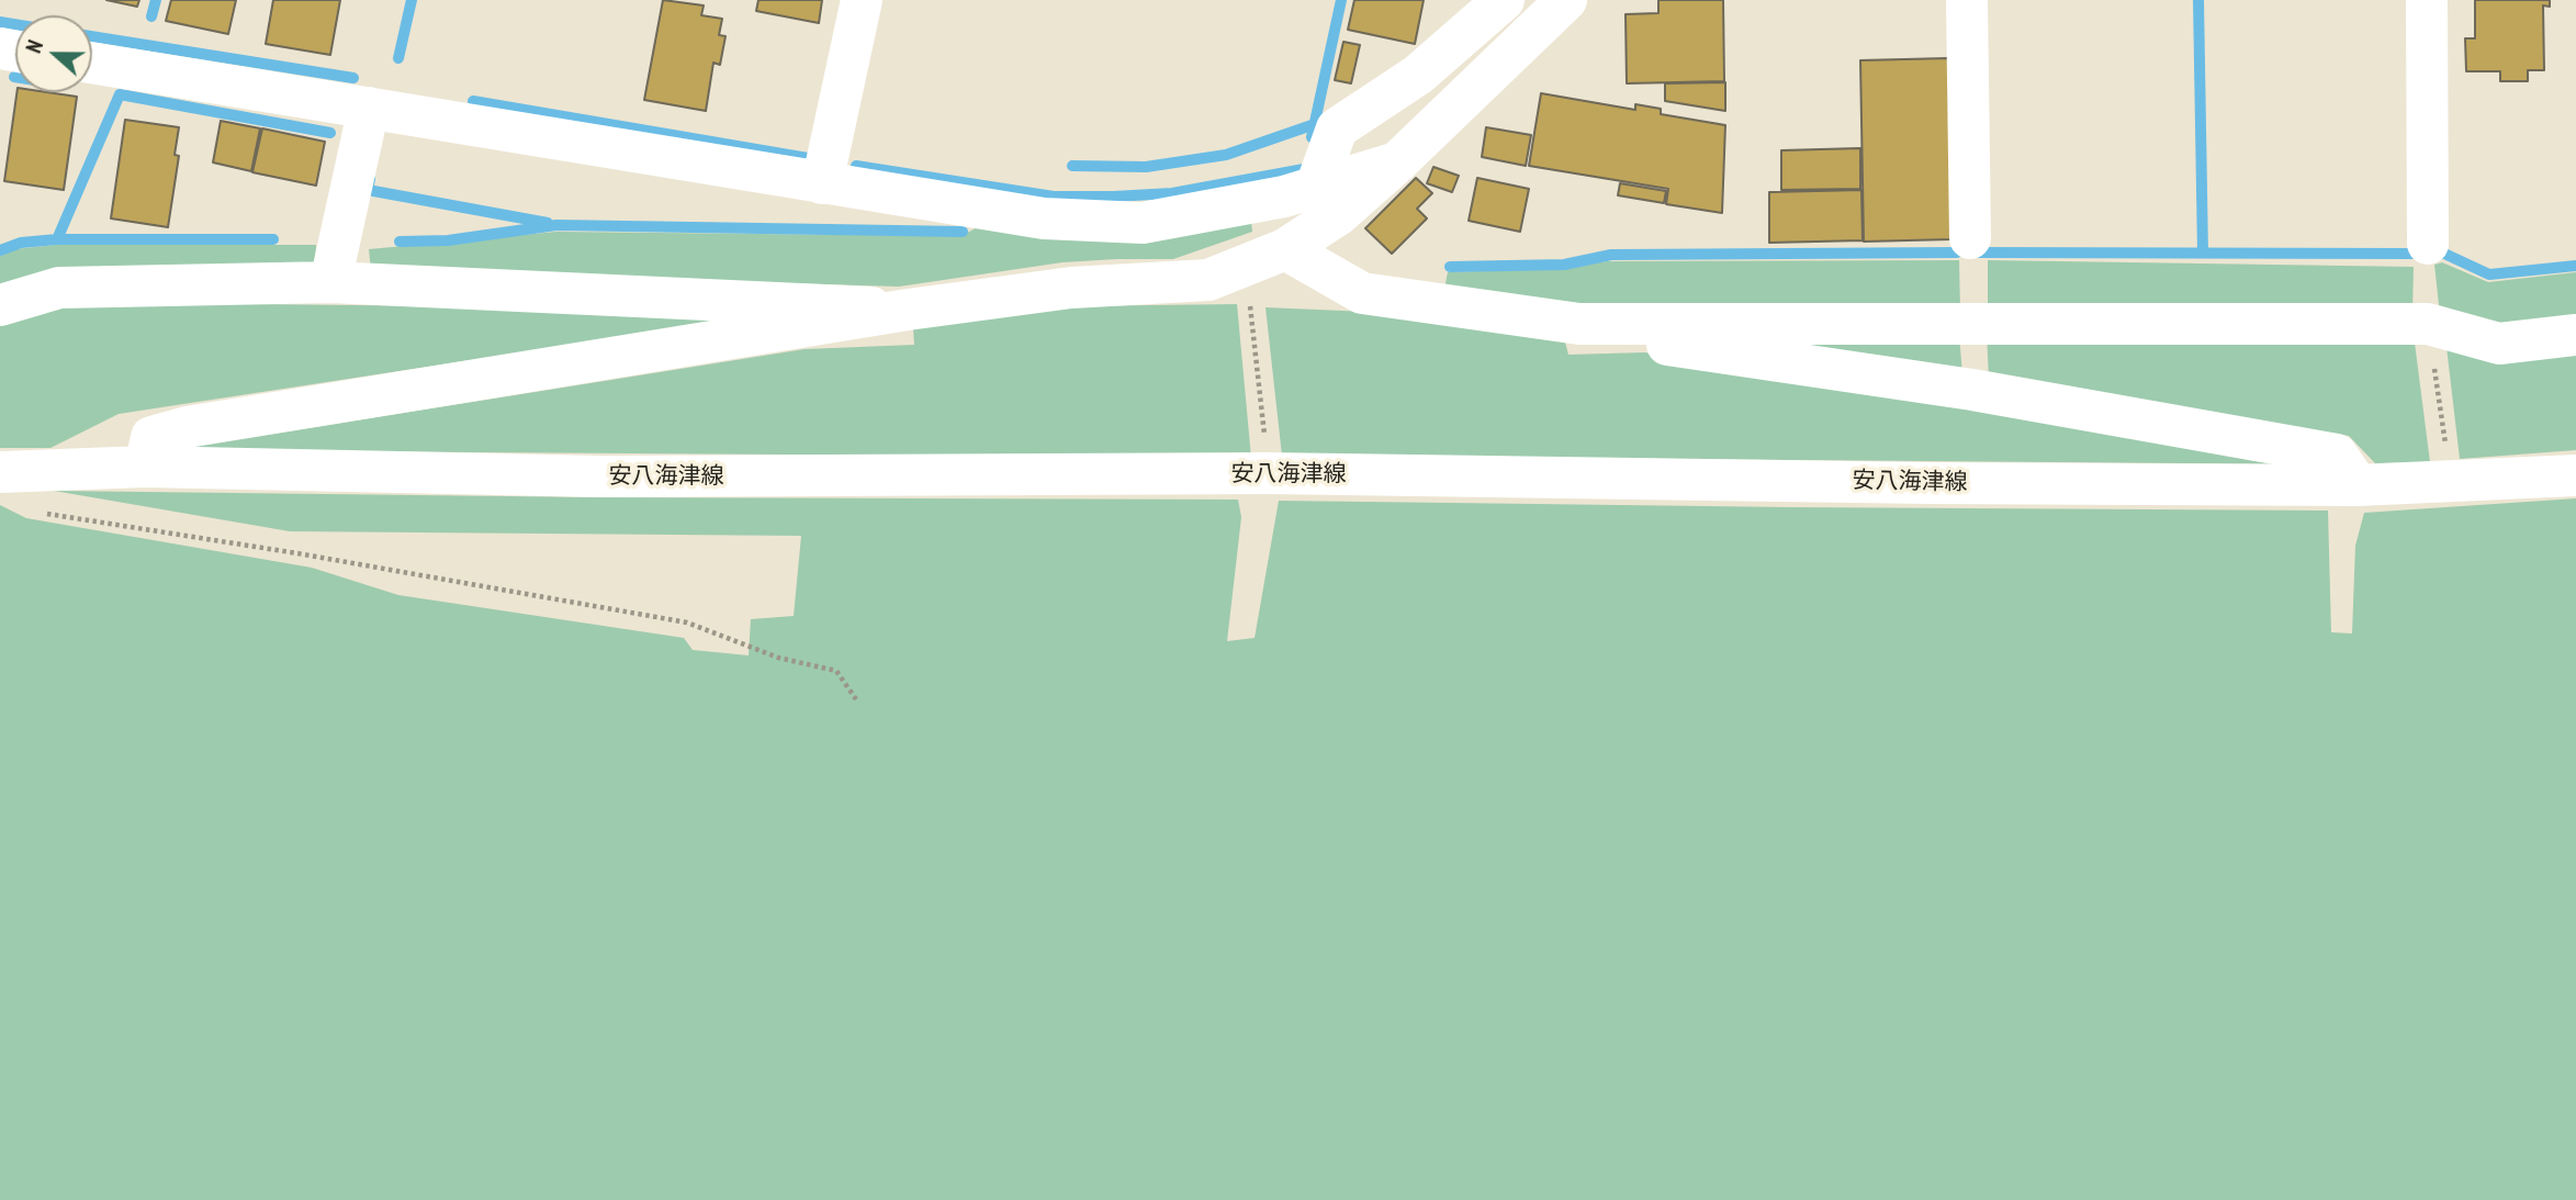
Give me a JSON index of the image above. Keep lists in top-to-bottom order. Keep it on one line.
{"streets":{"street":["安八海津線"]},"north":"left"}
